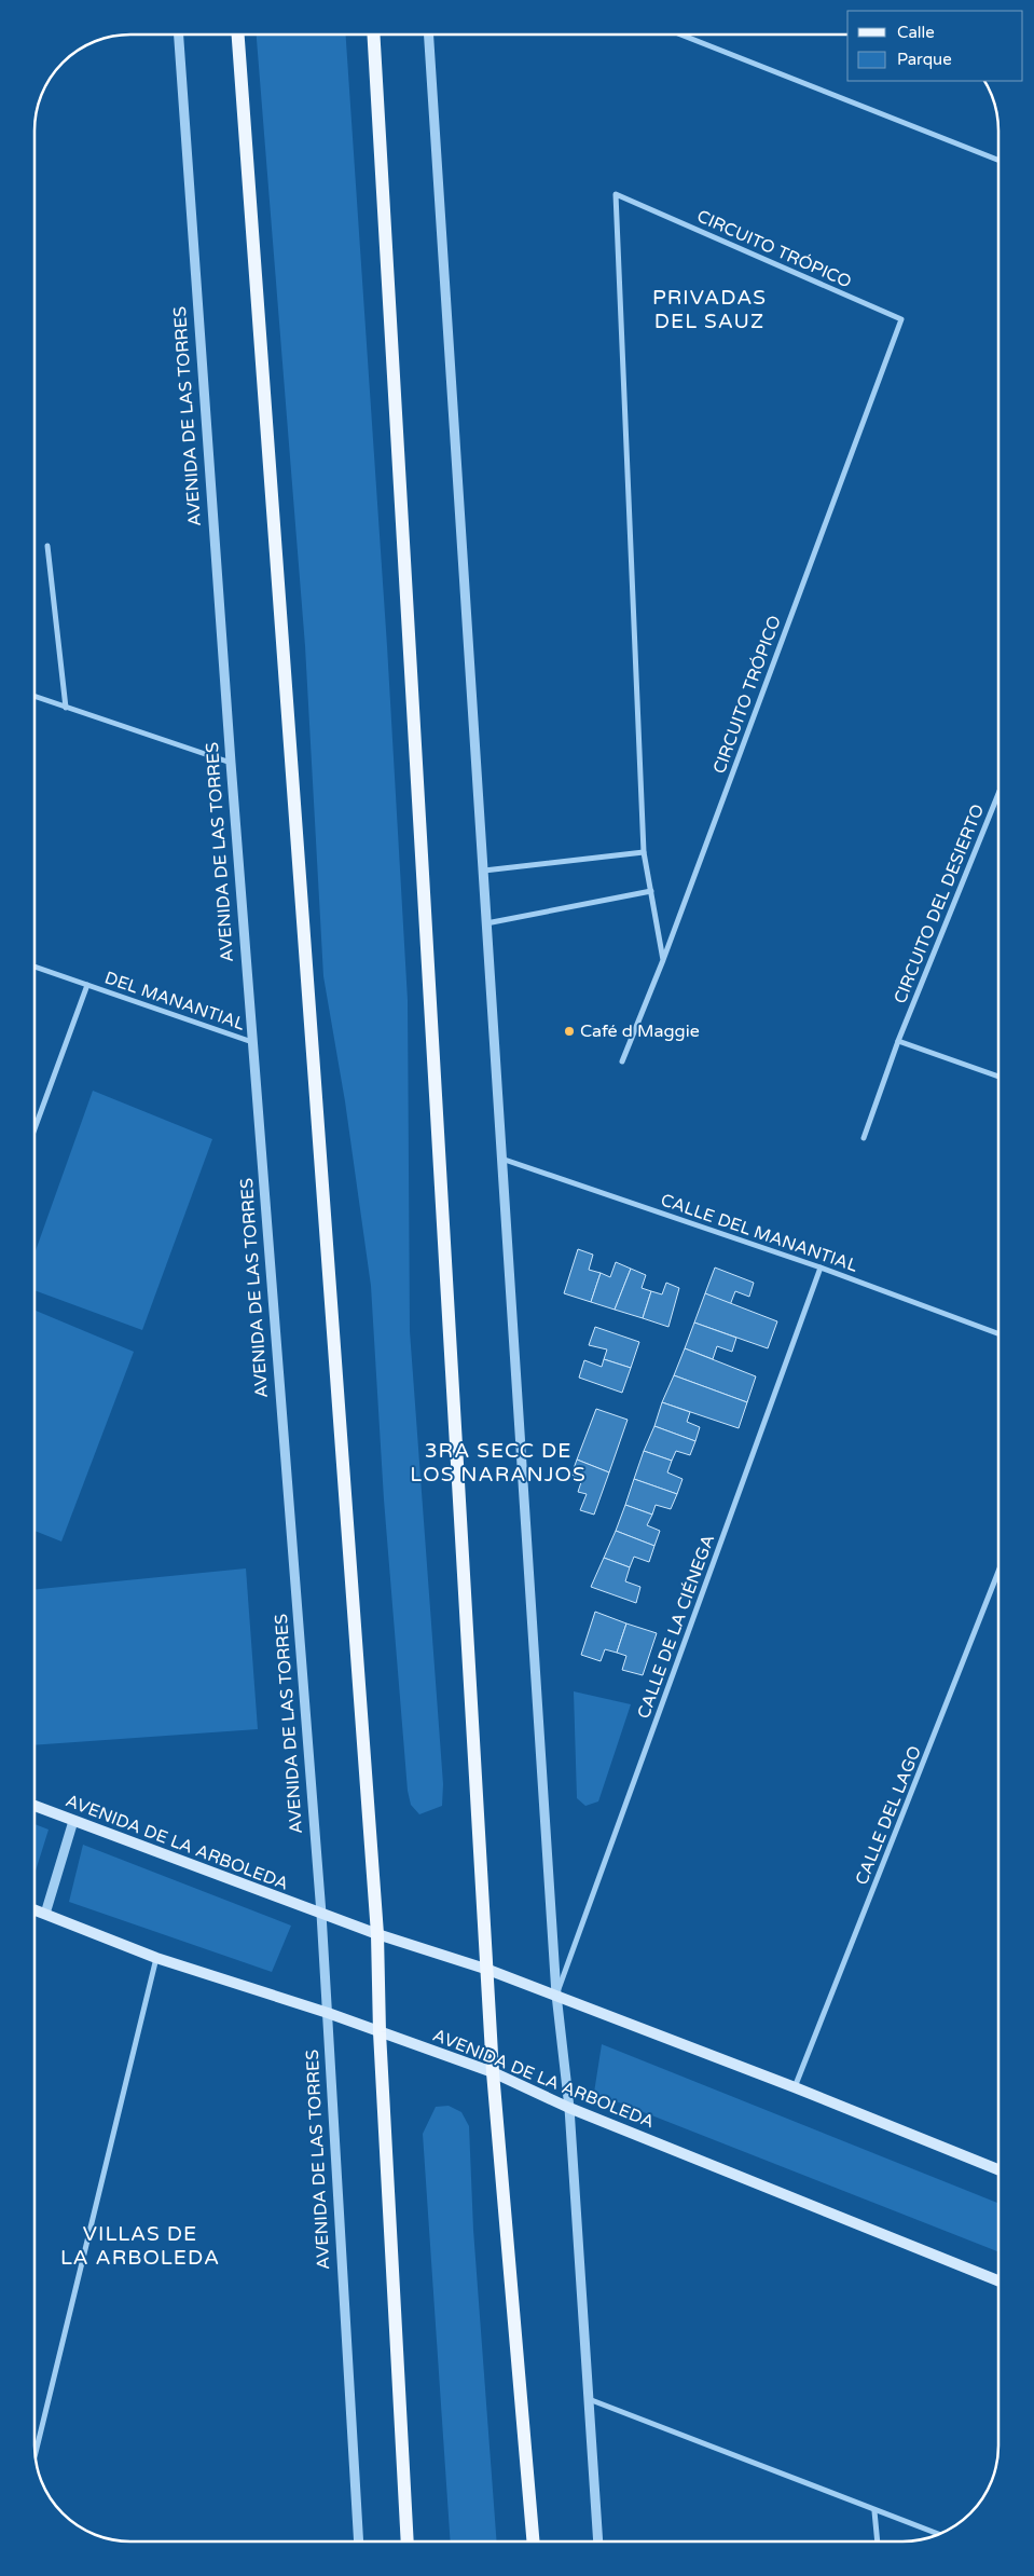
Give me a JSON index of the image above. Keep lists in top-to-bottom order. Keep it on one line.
{"streets":{"main road":["AVENIDA DE LA ARBOLEDA"],"street":["CIRCUITO TRÓPICO","AVENIDA DE LAS TORRES","CIRCUITO DEL DESIERTO","DEL MANANTIAL","CALLE DEL MANANTIAL","CALLE DE LA CIÉNEGA","CALLE DEL LAGO"]},"crossings":[["AVENIDA DE LAS TORRES","DEL MANANTIAL"],["AVENIDA DE LAS TORRES","AVENIDA DE LA ARBOLEDA"],["CALLE DEL MANANTIAL","CALLE DE LA CIÉNEGA"],["CALLE DE LA CIÉNEGA","AVENIDA DE LA ARBOLEDA"],["CALLE DEL LAGO","AVENIDA DE LA ARBOLEDA"]],"districts":["PRIVADAS DEL SAUZ","3RA SECC DE LOS NARANJOS","VILLAS DE LA ARBOLEDA"],"places":["Café d Maggie"],"legend":["Calle","Parque"]}
